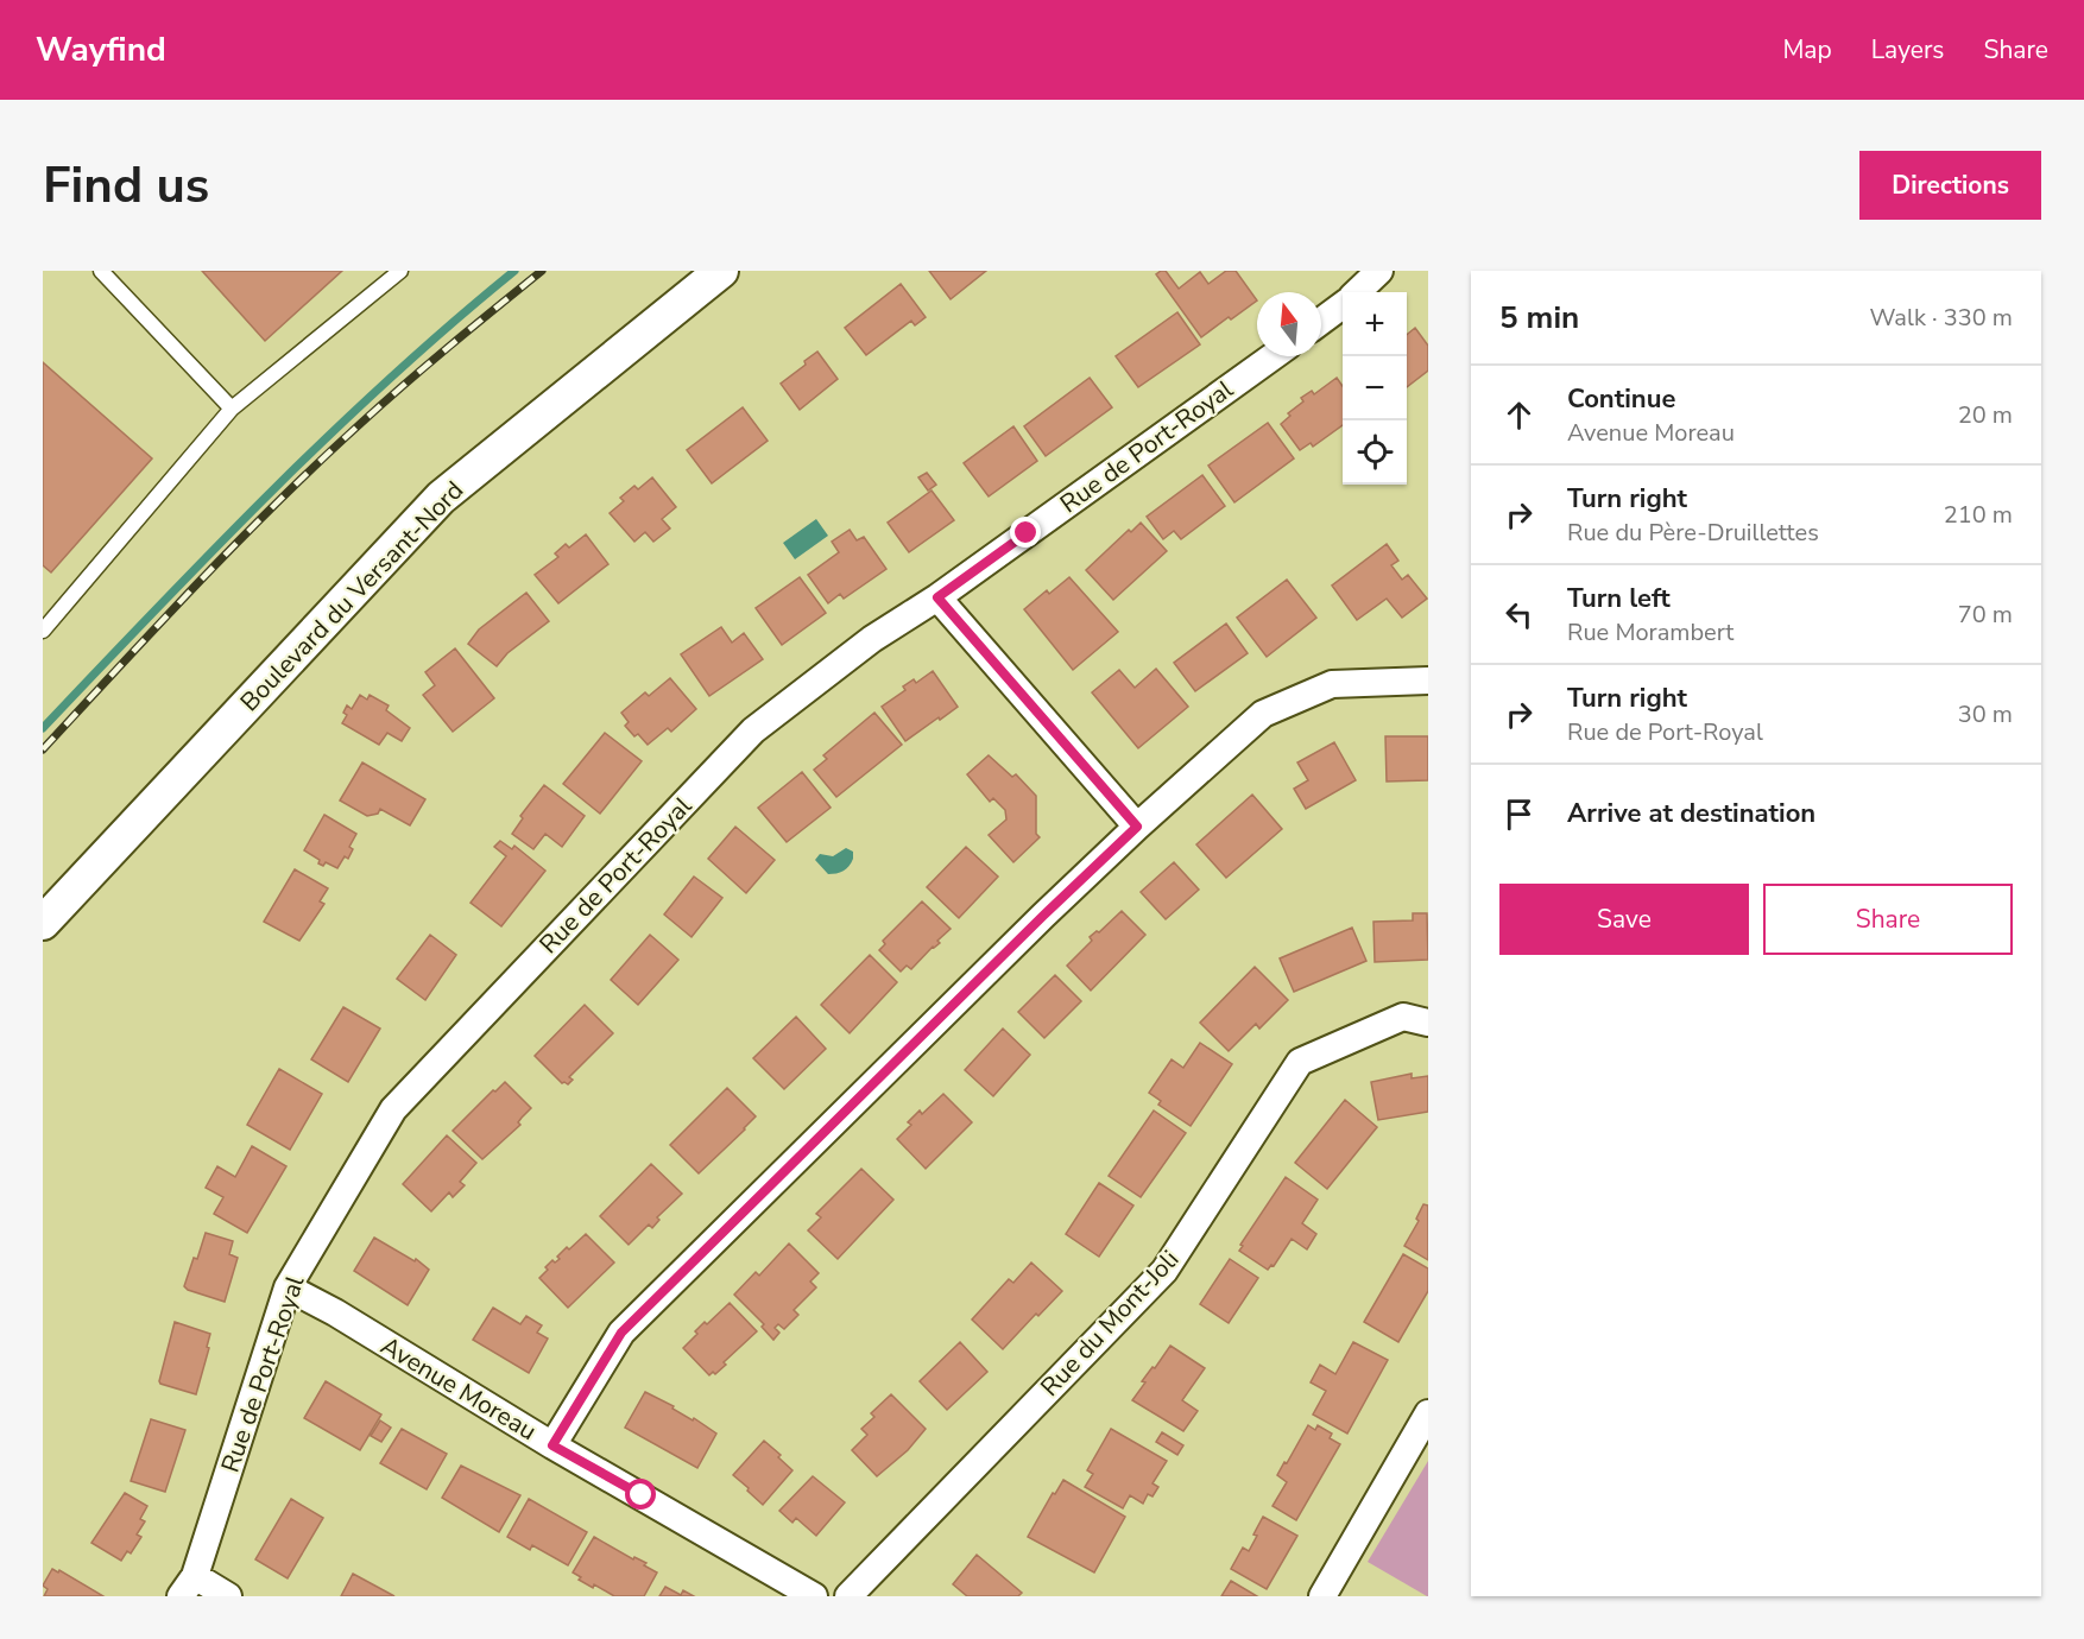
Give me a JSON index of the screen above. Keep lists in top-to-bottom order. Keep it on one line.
{"streets":{"street":["Rue de Port-Royal","Boulevard du Versant-Nord","Rue du Mont-Joli","Avenue Moreau"]},"crossings":[["Rue de Port-Royal","Avenue Moreau"]],"north":"top","page":{"header":"Wayfind","nav":["Map","Layers","Share"],"buttons":["Directions",["Save","Share"]],"title":"Find us","heading":["5 min","Walk · 330 m"],"map_buttons":["+","−"],"list":[["Continue","Avenue Moreau","20 m"],["Turn right","Rue du Père-Druillettes","210 m"],["Turn left","Rue Morambert","70 m"],["Turn right","Rue de Port-Royal","30 m"],"Arrive at destination"]}}
